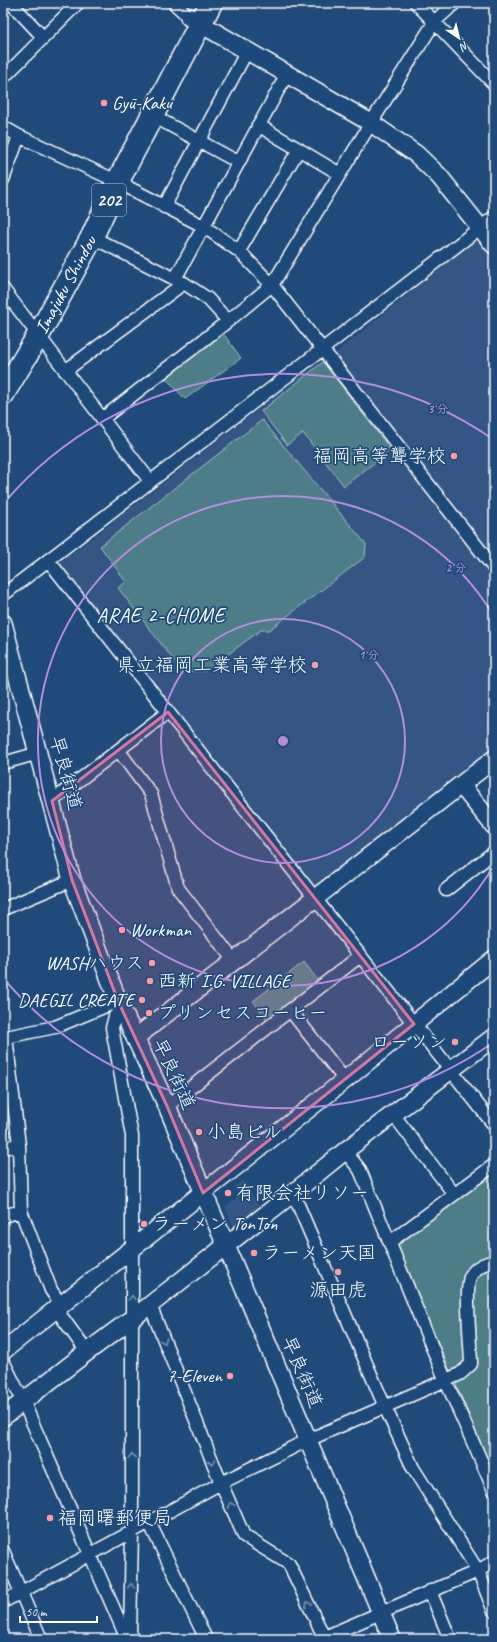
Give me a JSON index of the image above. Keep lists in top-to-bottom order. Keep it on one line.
{"streets":{"highway":["202","Imajuku Shindou"],"street":["早良街道"]},"districts":["ARAE 2-CHOME"],"places":["Gyū-Kaku","福岡高等聾学校","県立福岡工業高等学校","Workman","WASHハウス","西新 I.G. VILLAGE","DAEGIL CREATE","プリンセスコーヒー","ローソン","小島ビル","有限会社リソー","ラーメン TonTon","ラーメン天国","源田虎","7-Eleven","福岡曙郵便局"],"scale_bar":"50 m","north":"bottom right","rings":["3 分","2 分","1 分"]}
